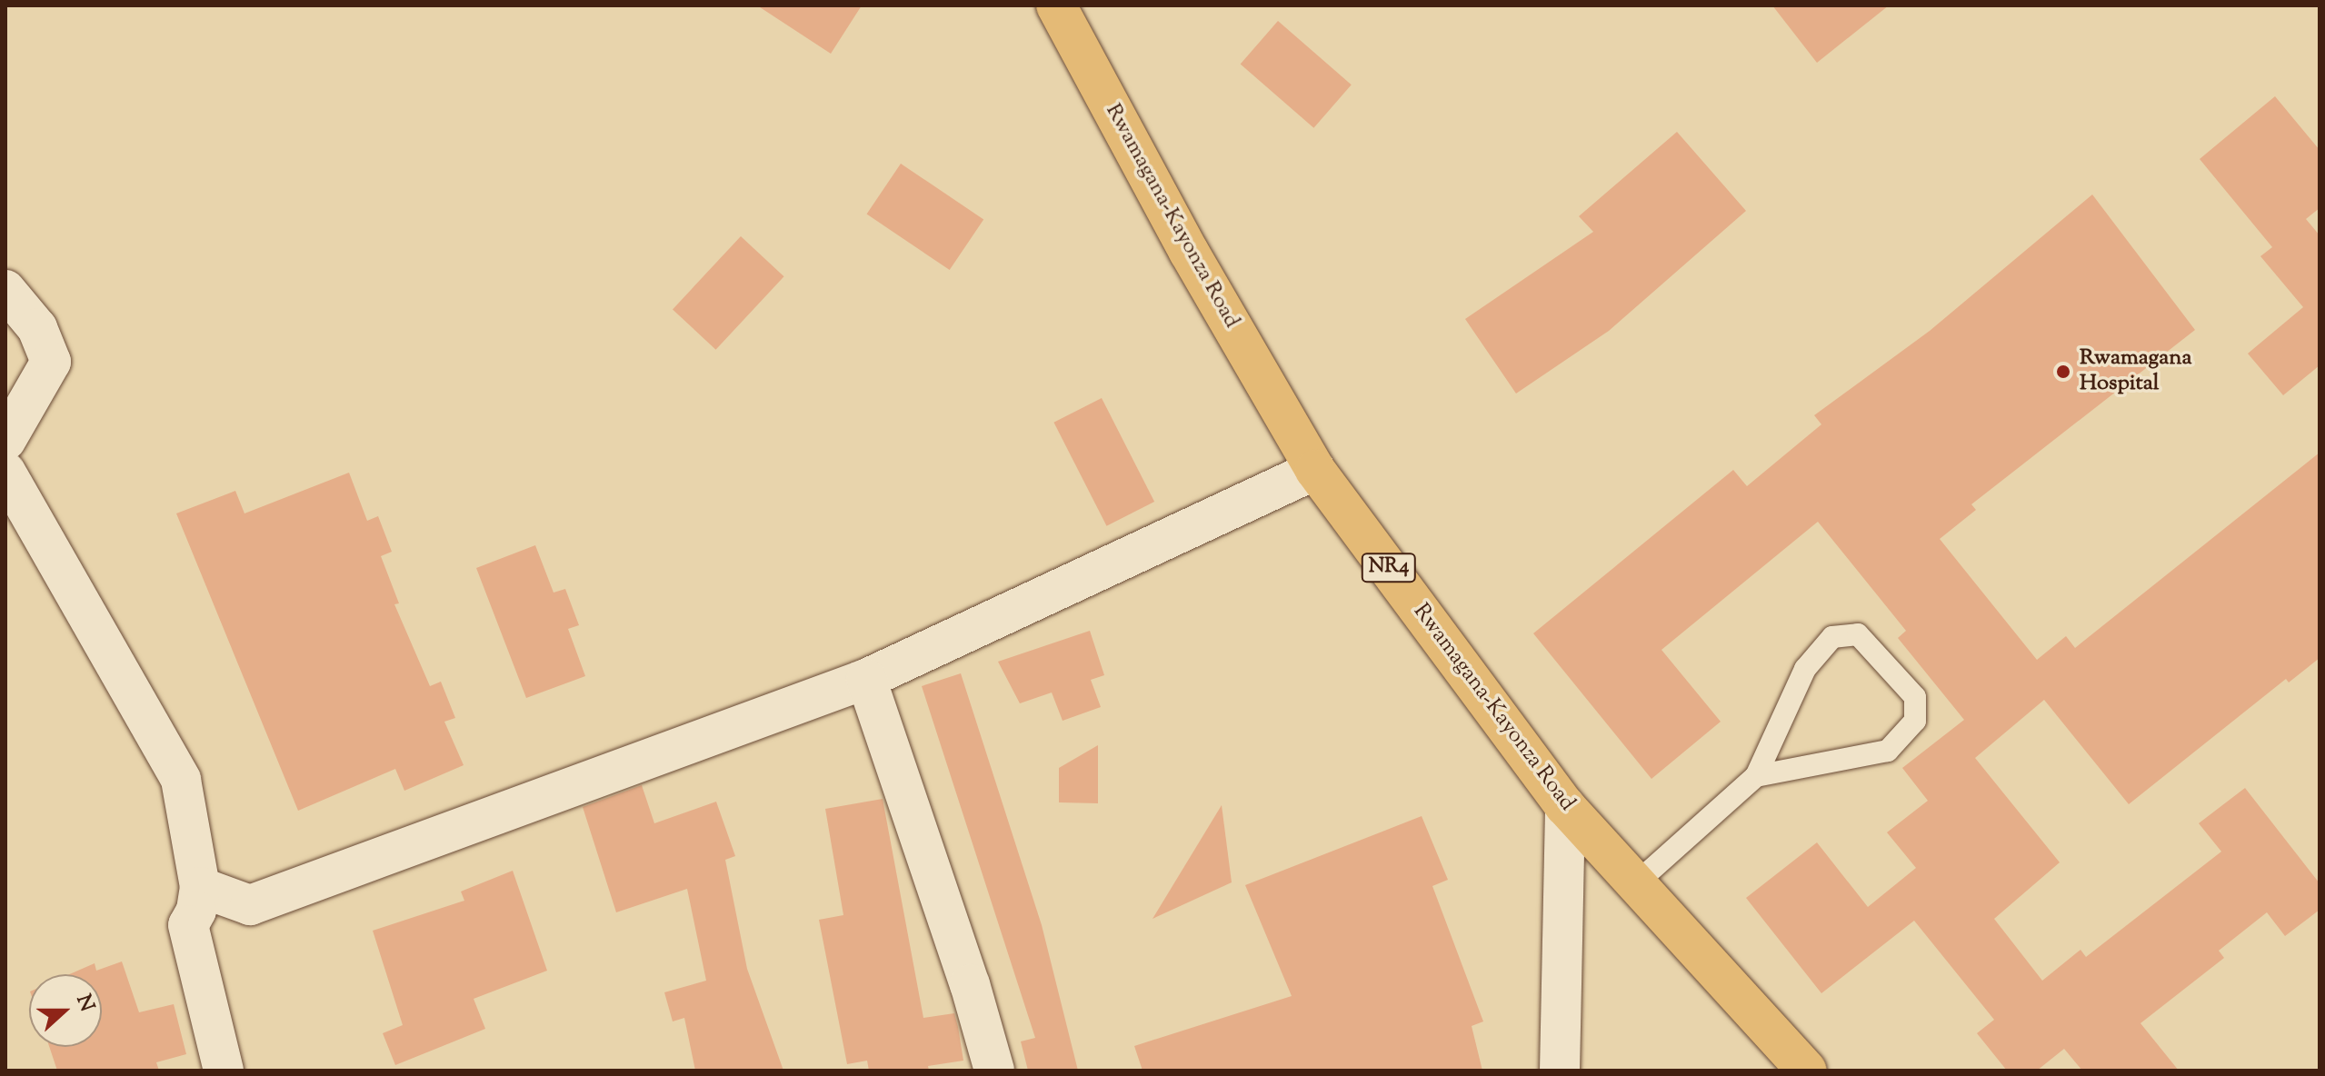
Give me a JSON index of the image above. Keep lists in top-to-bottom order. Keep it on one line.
{"streets":{"highway":["Rwamagana-Kayonza Road","NR4"]},"places":["Rwamagana Hospital"],"north":"right"}
